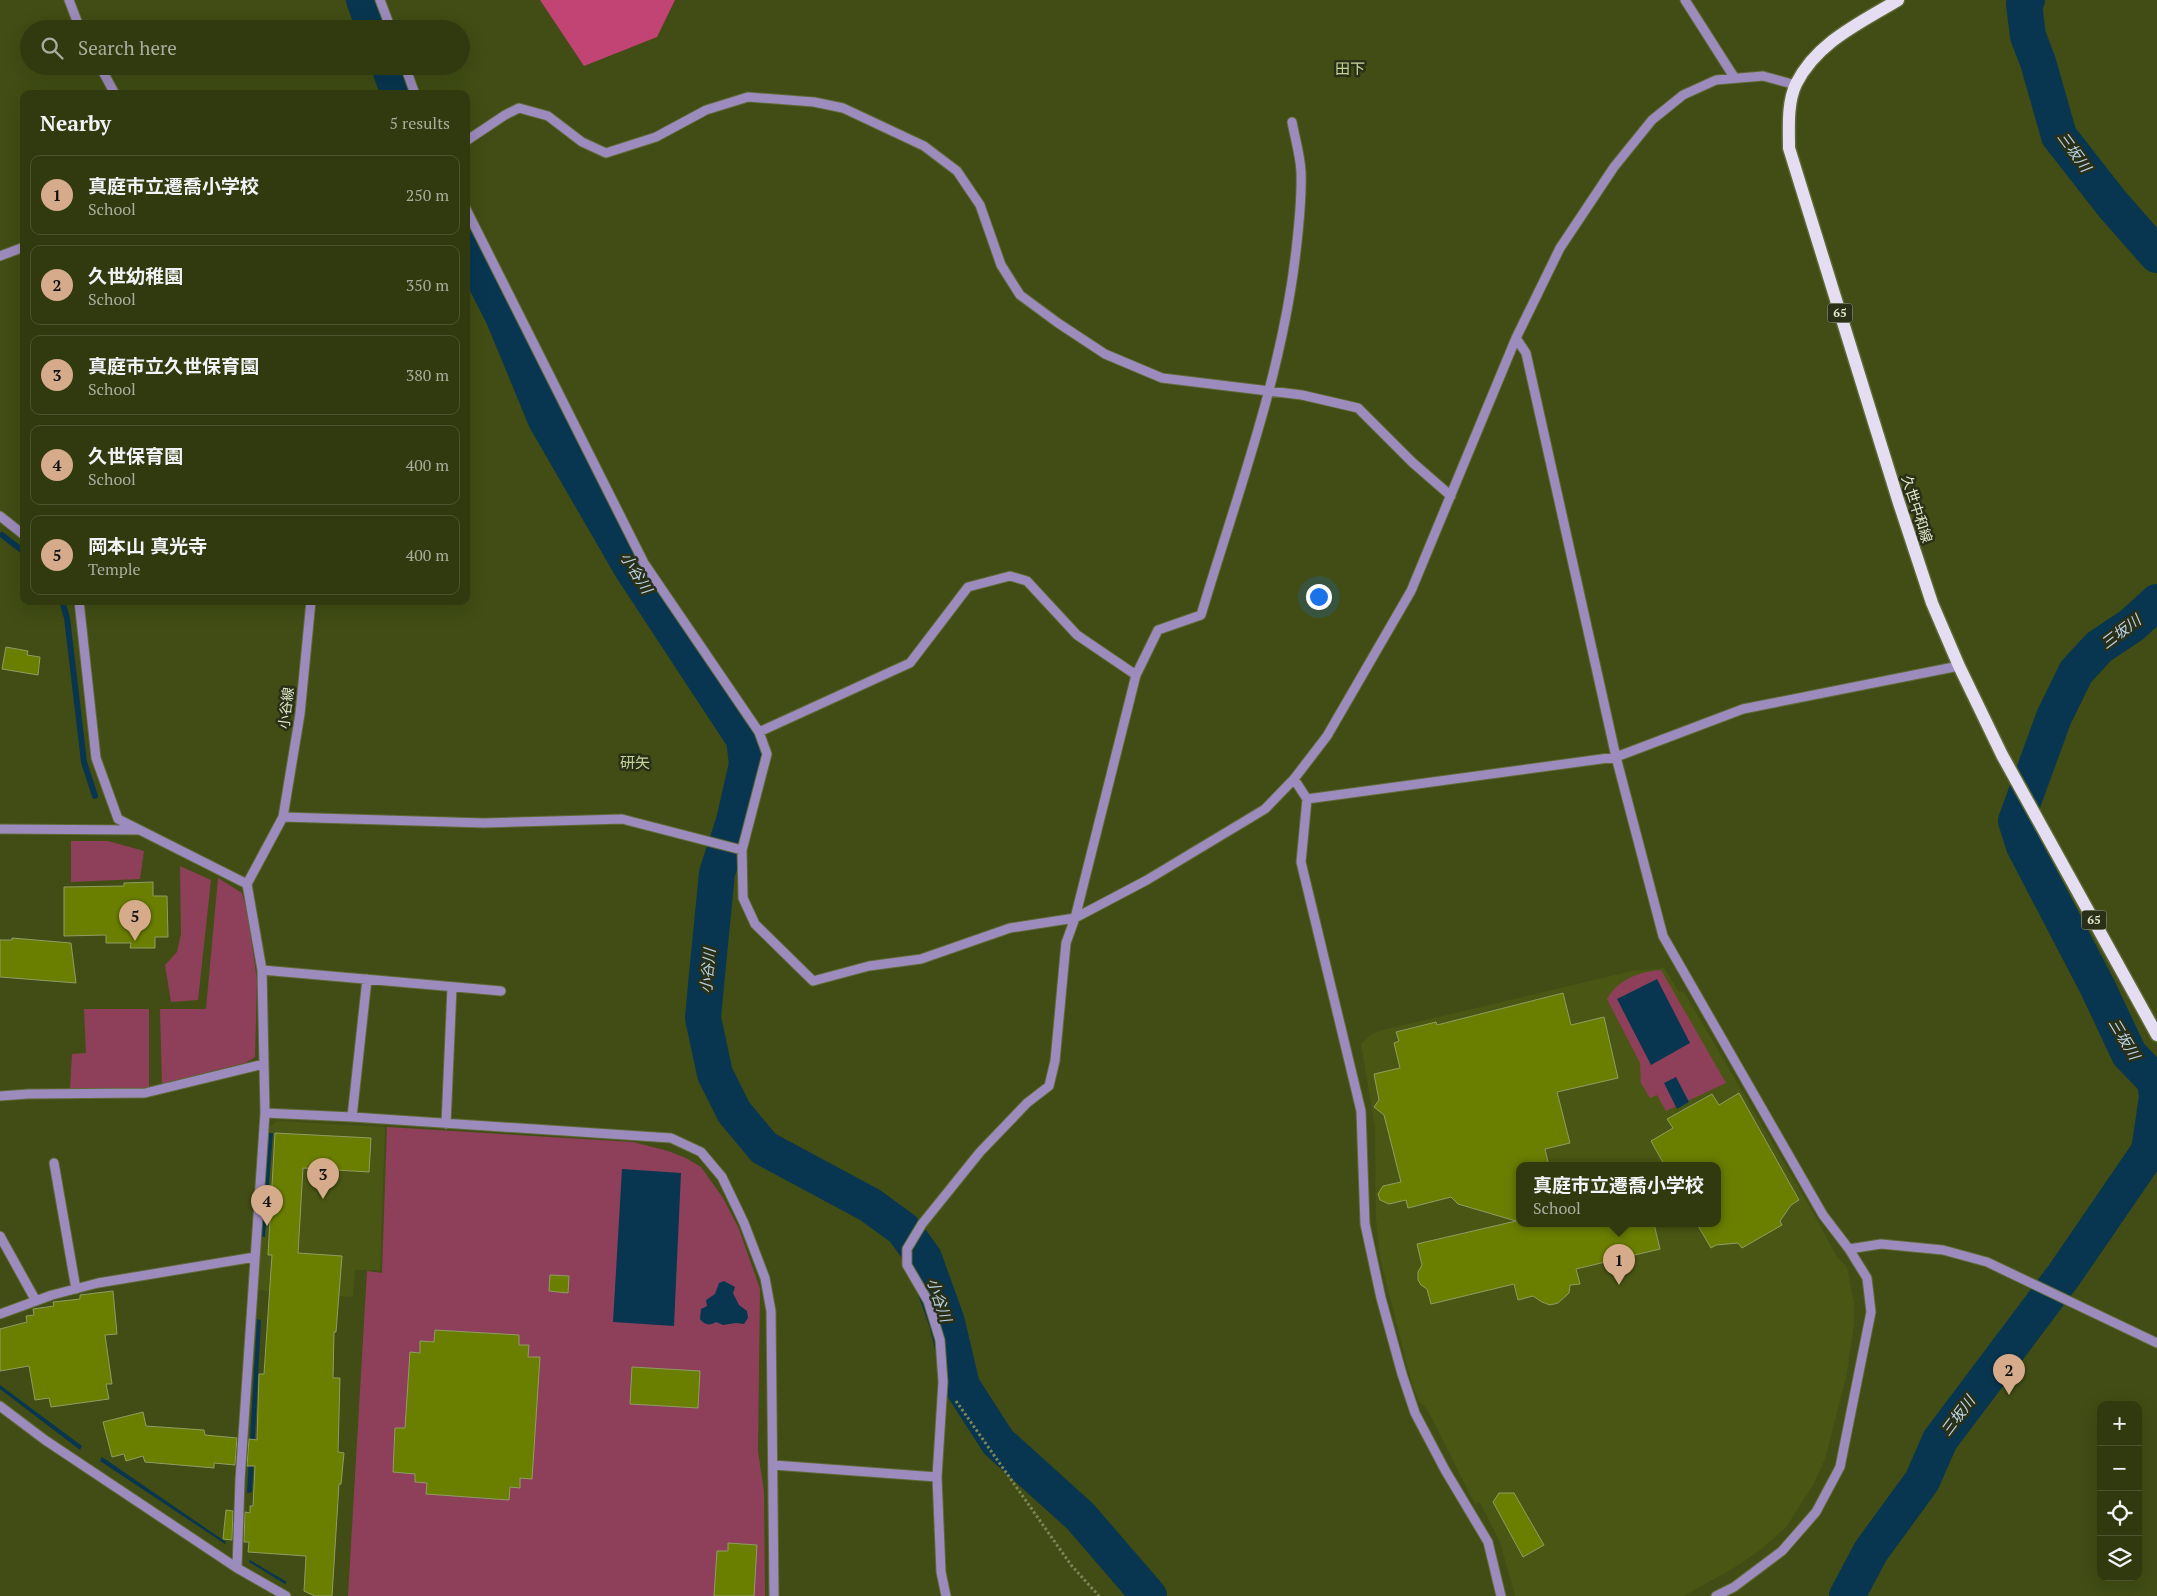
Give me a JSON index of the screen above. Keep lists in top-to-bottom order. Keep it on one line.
{"streets":{"main road":["65","久世中和線"],"street":["小谷線"]},"districts":["田下","研矢"],"water":["三坂川","小谷川"],"page":{"search":"Search here","heading":["Nearby","5 results"],"list":[{"mark":"1","name":"真庭市立遷喬小学校","note":"School","value":"250 m"},{"mark":"2","name":"久世幼稚園","note":"School","value":"350 m"},{"mark":"3","name":"真庭市立久世保育園","note":"School","value":"380 m"},{"mark":"4","name":"久世保育園","note":"School","value":"400 m"},{"mark":"5","name":"岡本山 真光寺","note":"Temple","value":"400 m"}],"pins":["5","3","4","1","2"],"popup":["真庭市立遷喬小学校","School"],"map_buttons":["+","−"]}}
